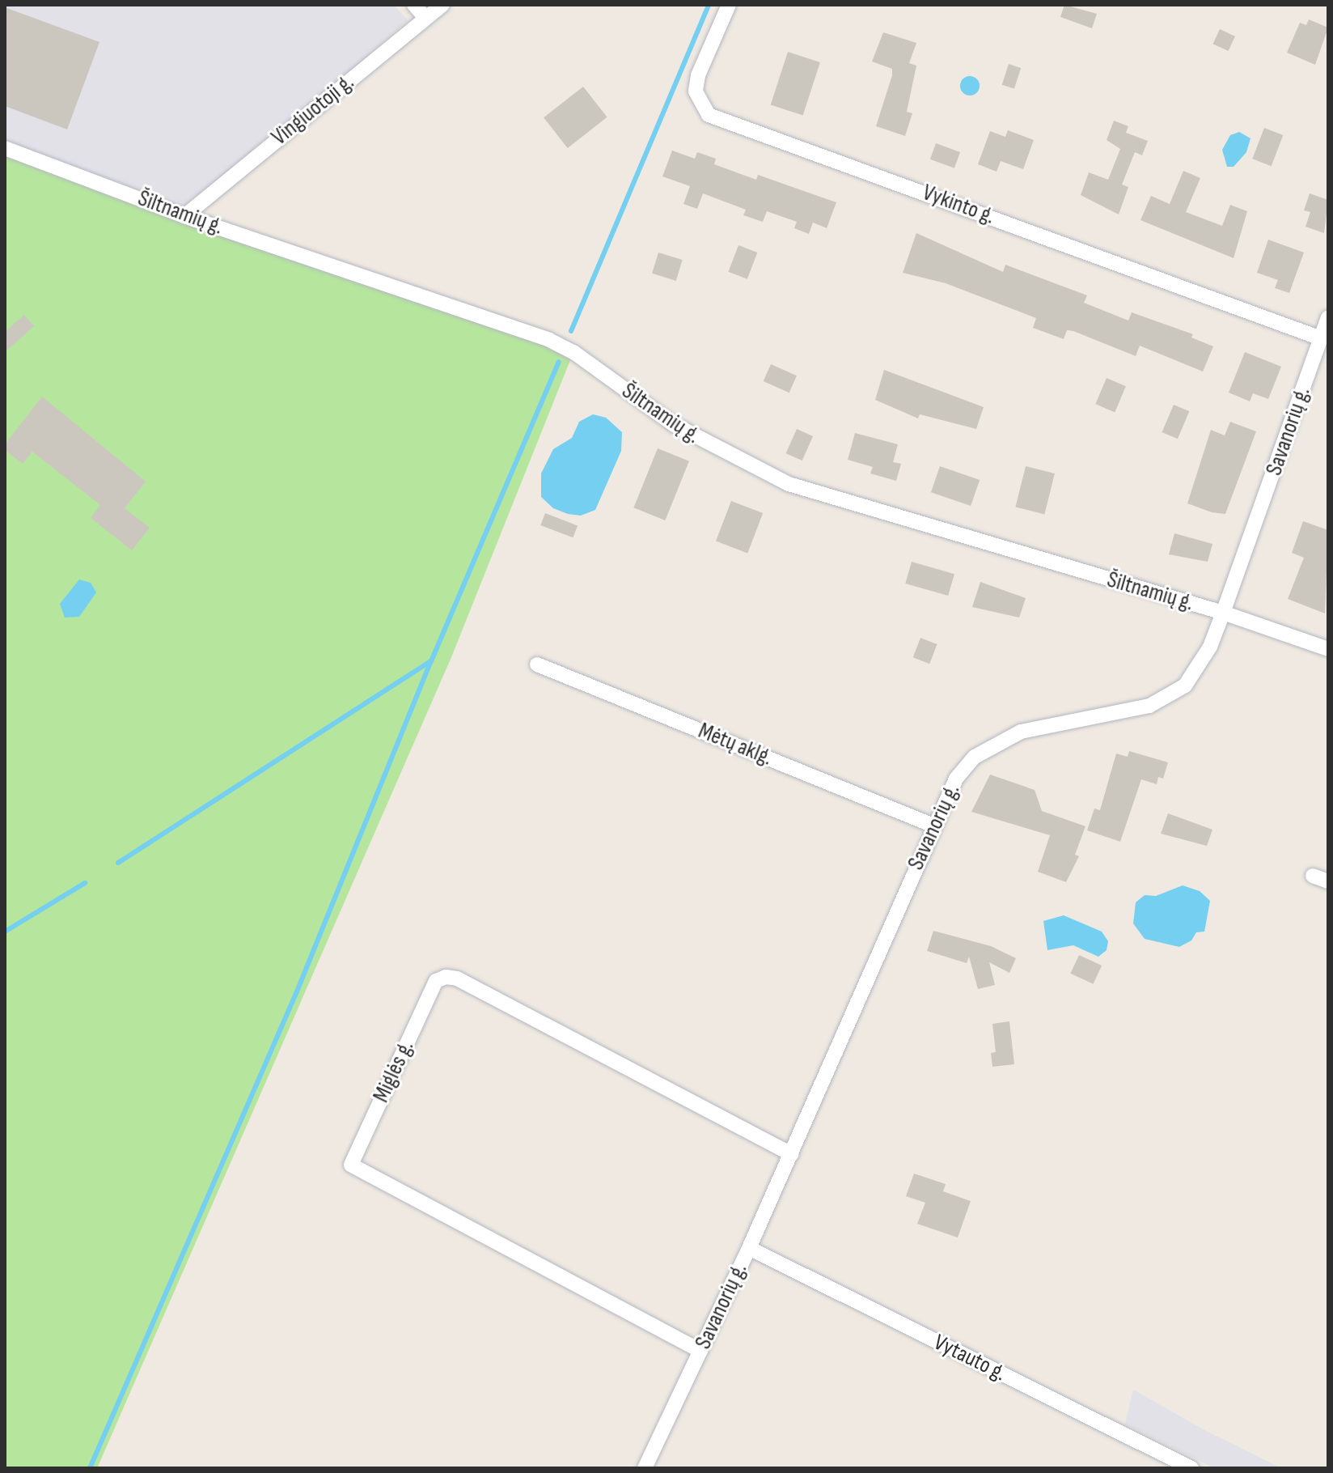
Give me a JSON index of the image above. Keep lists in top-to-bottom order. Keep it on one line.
{"streets":{"street":["Vingiuotoji g.","Vykinto g.","Šiltnamių g.","Savanorių g.","Mėtų aklg.","Miglės g.","Vytauto g."]},"crossings":[["Vingiuotoji g.","Šiltnamių g."],["Vykinto g.","Savanorių g."],["Šiltnamių g.","Savanorių g."],["Savanorių g.","Mėtų aklg."],["Savanorių g.","Miglės g."],["Savanorių g.","Vytauto g."]]}
